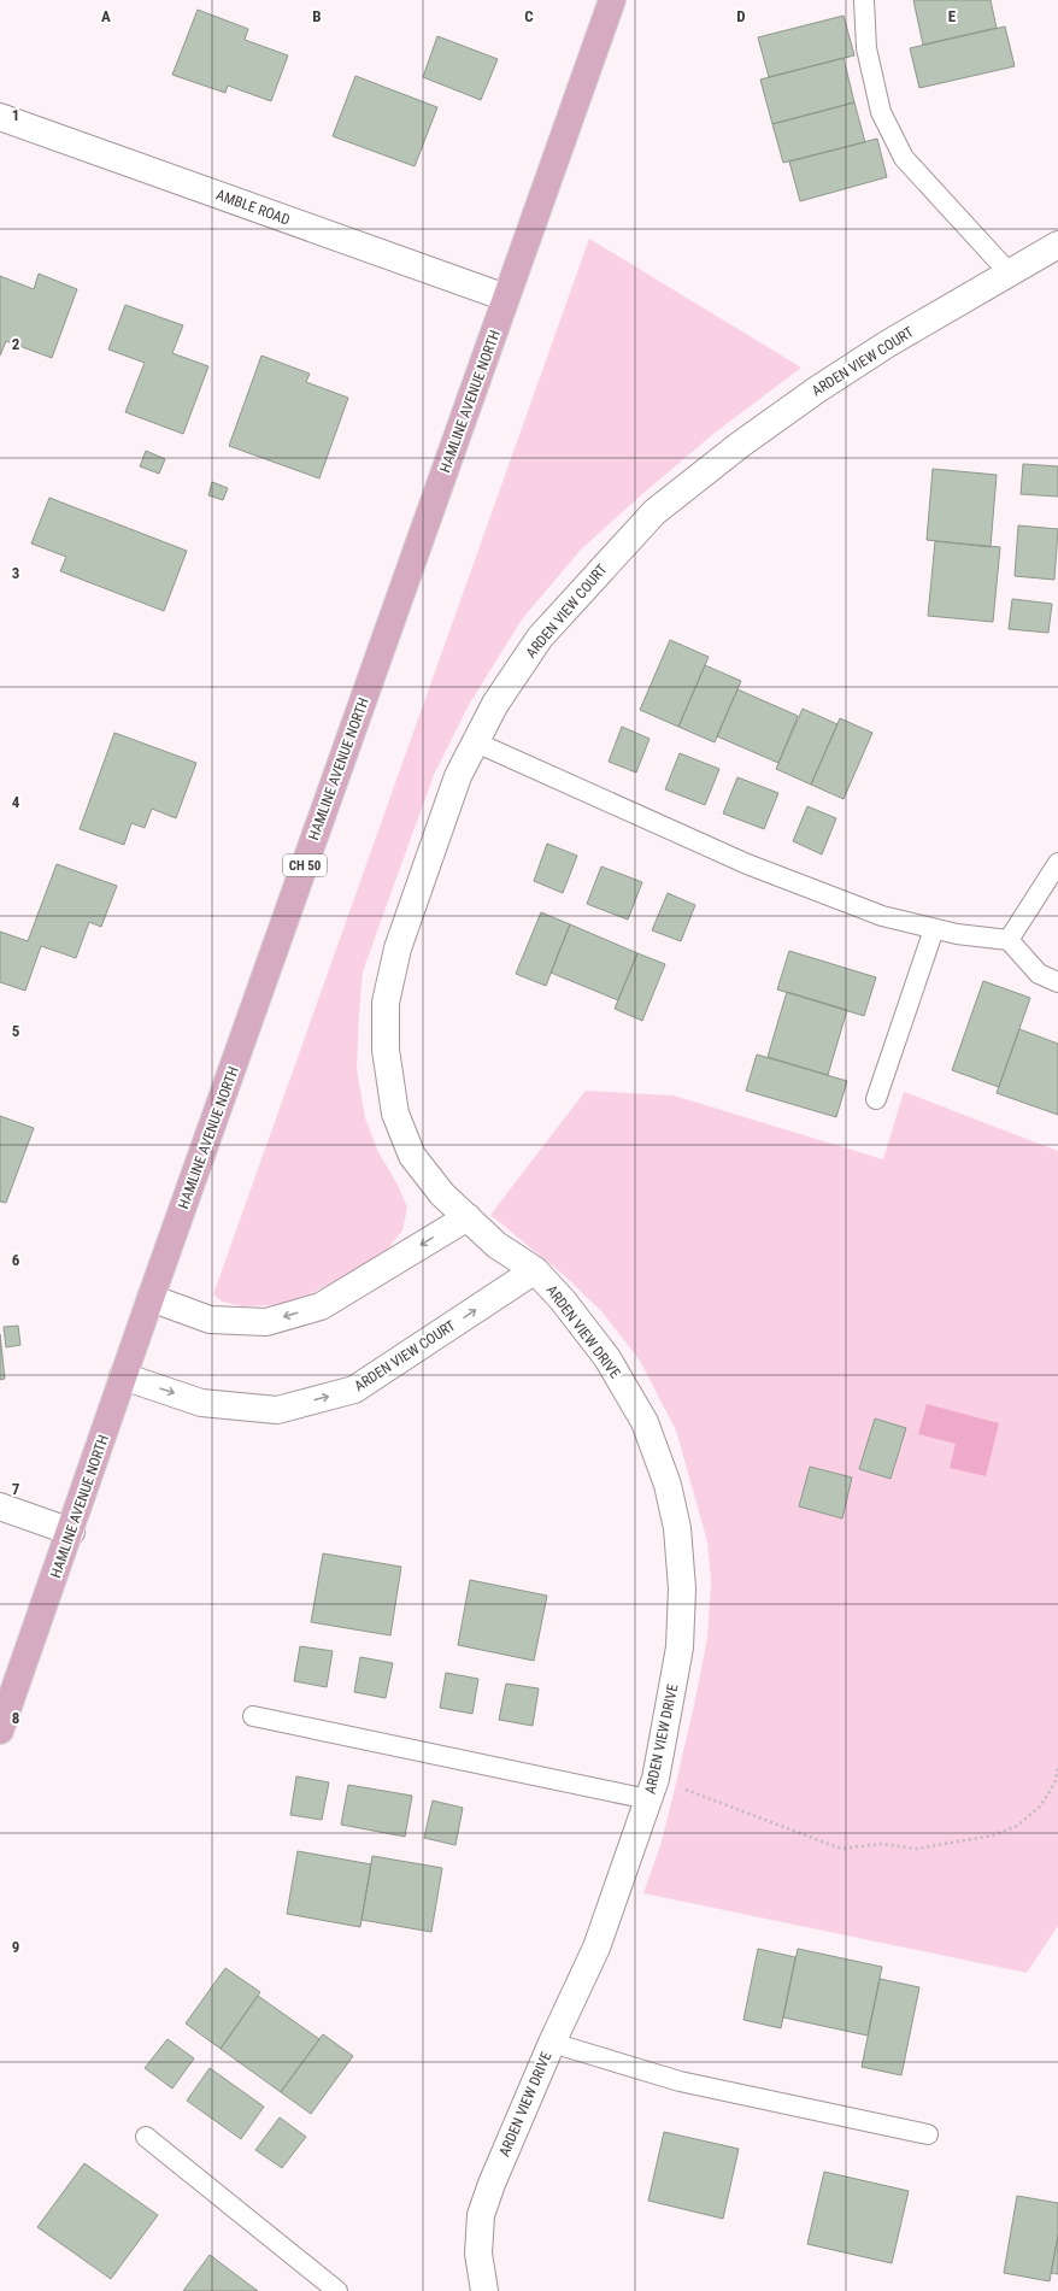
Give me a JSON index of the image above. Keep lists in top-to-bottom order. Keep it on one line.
{"streets":{"main road":["HAMLINE AVENUE NORTH","CH 50"],"street":["AMBLE ROAD","ARDEN VIEW COURT","ARDEN VIEW DRIVE"]},"crossings":[["AMBLE ROAD","HAMLINE AVENUE NORTH"],["ARDEN VIEW COURT","HAMLINE AVENUE NORTH"],["ARDEN VIEW COURT","ARDEN VIEW DRIVE"]],"grid":{"columns":["A","B","C","D","E"],"rows":["1","2","3","4","5","6","7","8","9"]}}
